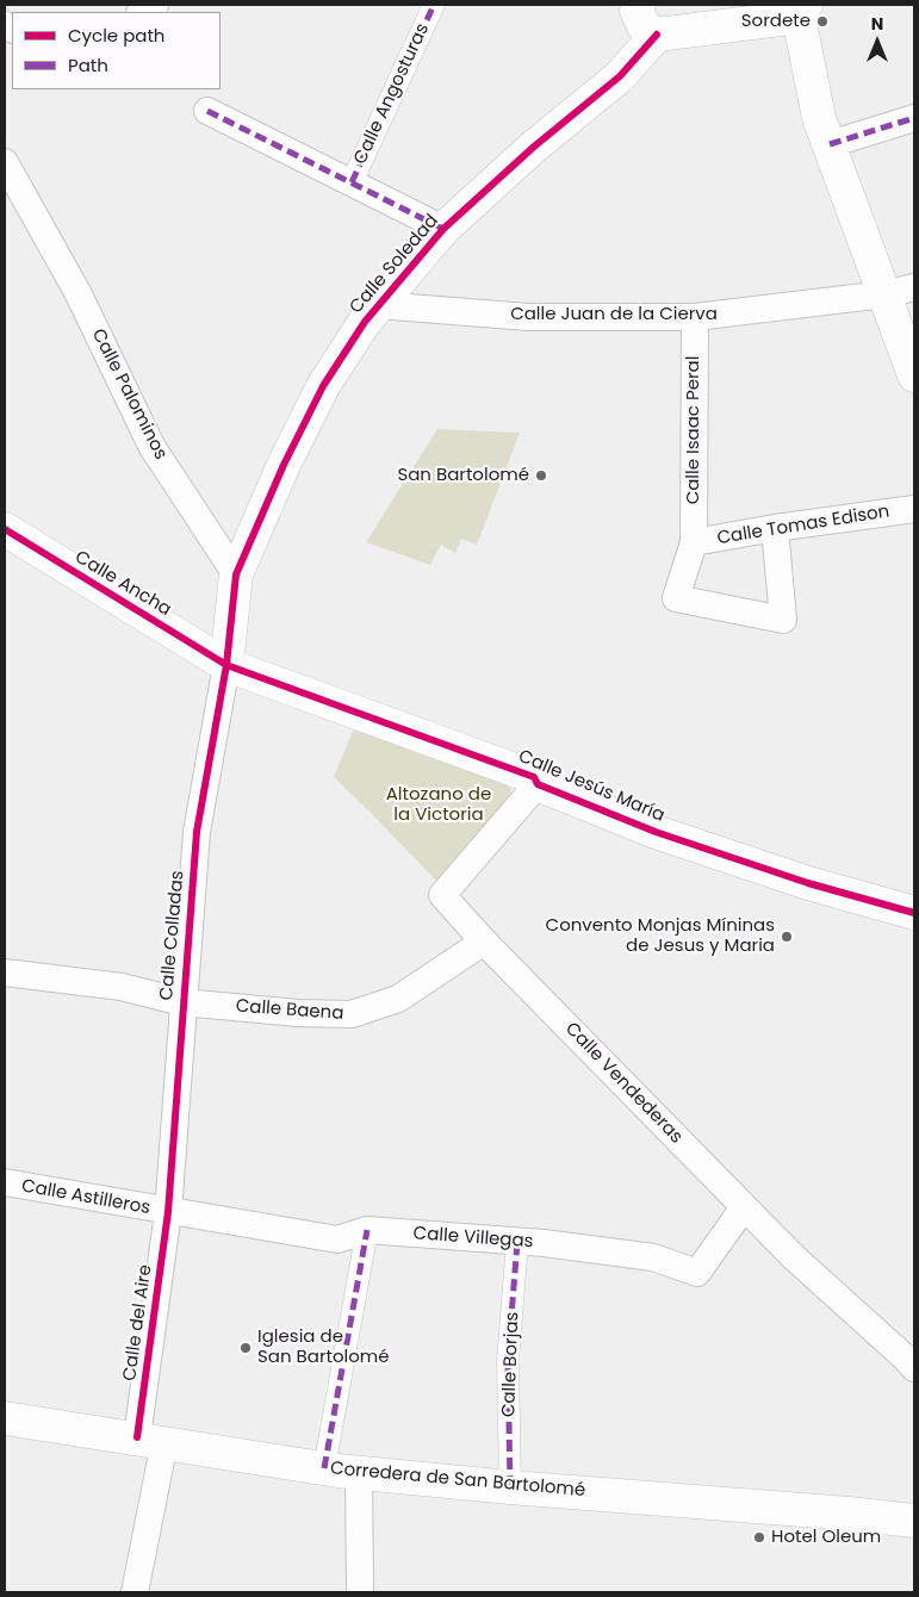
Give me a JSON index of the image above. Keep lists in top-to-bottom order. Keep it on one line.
{"streets":{"street":["Calle Angosturas","Calle Soledad","Calle Juan de la Cierva","Calle Palominos","Calle Isaac Peral","Calle Tomas Edison","Calle Ancha","Calle Jesús María","Calle Colladas","Calle Baena","Calle Vendederas","Calle Astilleros","Calle Villegas","Calle del Aire","Calle Borjas","Corredera de San Bartolomé"]},"crossings":[["Calle Soledad","Calle Juan de la Cierva"],["Calle Soledad","Calle Palominos"],["Calle Juan de la Cierva","Calle Isaac Peral"],["Calle Isaac Peral","Calle Tomas Edison"],["Calle Ancha","Calle Jesús María"],["Calle Ancha","Calle Colladas"],["Calle Jesús María","Calle Colladas"],["Calle Jesús María","Calle Vendederas"],["Calle Colladas","Calle Baena"],["Calle Colladas","Calle Astilleros"],["Calle Colladas","Calle Villegas"],["Calle Colladas","Calle del Aire"],["Calle Baena","Calle Vendederas"],["Calle Vendederas","Calle Villegas"],["Calle Astilleros","Calle Villegas"],["Calle Astilleros","Calle del Aire"],["Calle Villegas","Calle del Aire"],["Calle Villegas","Calle Borjas"],["Calle del Aire","Corredera de San Bartolomé"],["Calle Borjas","Corredera de San Bartolomé"]],"parks":["Altozano de la Victoria"],"places":["Sordete","San Bartolomé","Convento Monjas Míninas de Jesus y Maria","Iglesia de San Bartolomé","Hotel Oleum"],"legend":["Cycle path","Path"],"north":"top"}
